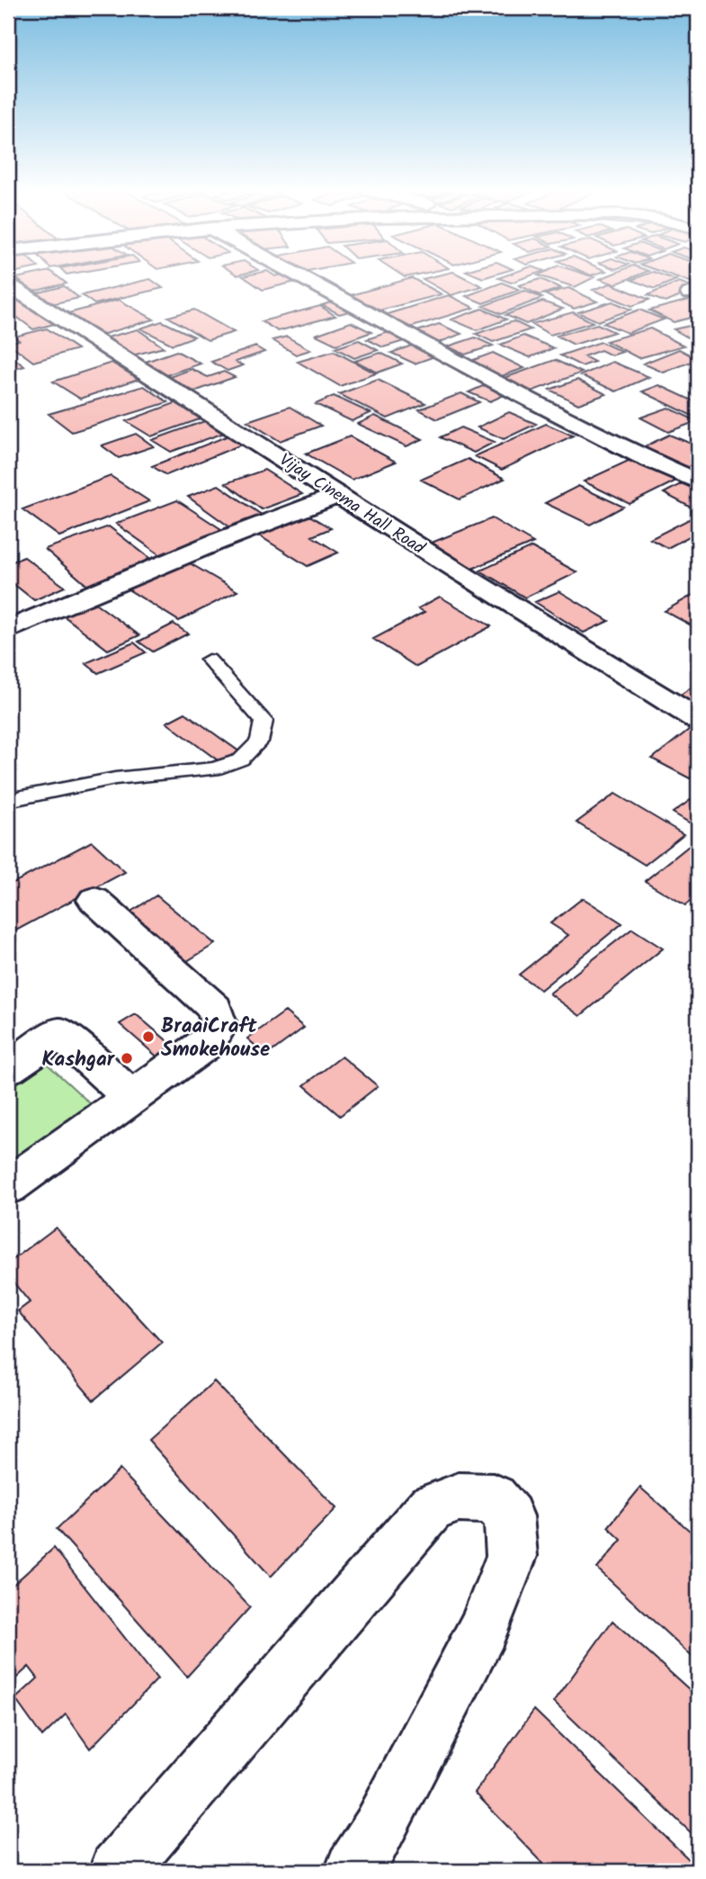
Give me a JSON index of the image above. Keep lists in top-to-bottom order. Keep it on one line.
{"streets":{"street":["Vijay Cinema Hall Road"]},"places":["BraaiCraft Smokehouse","Kashgar"]}
